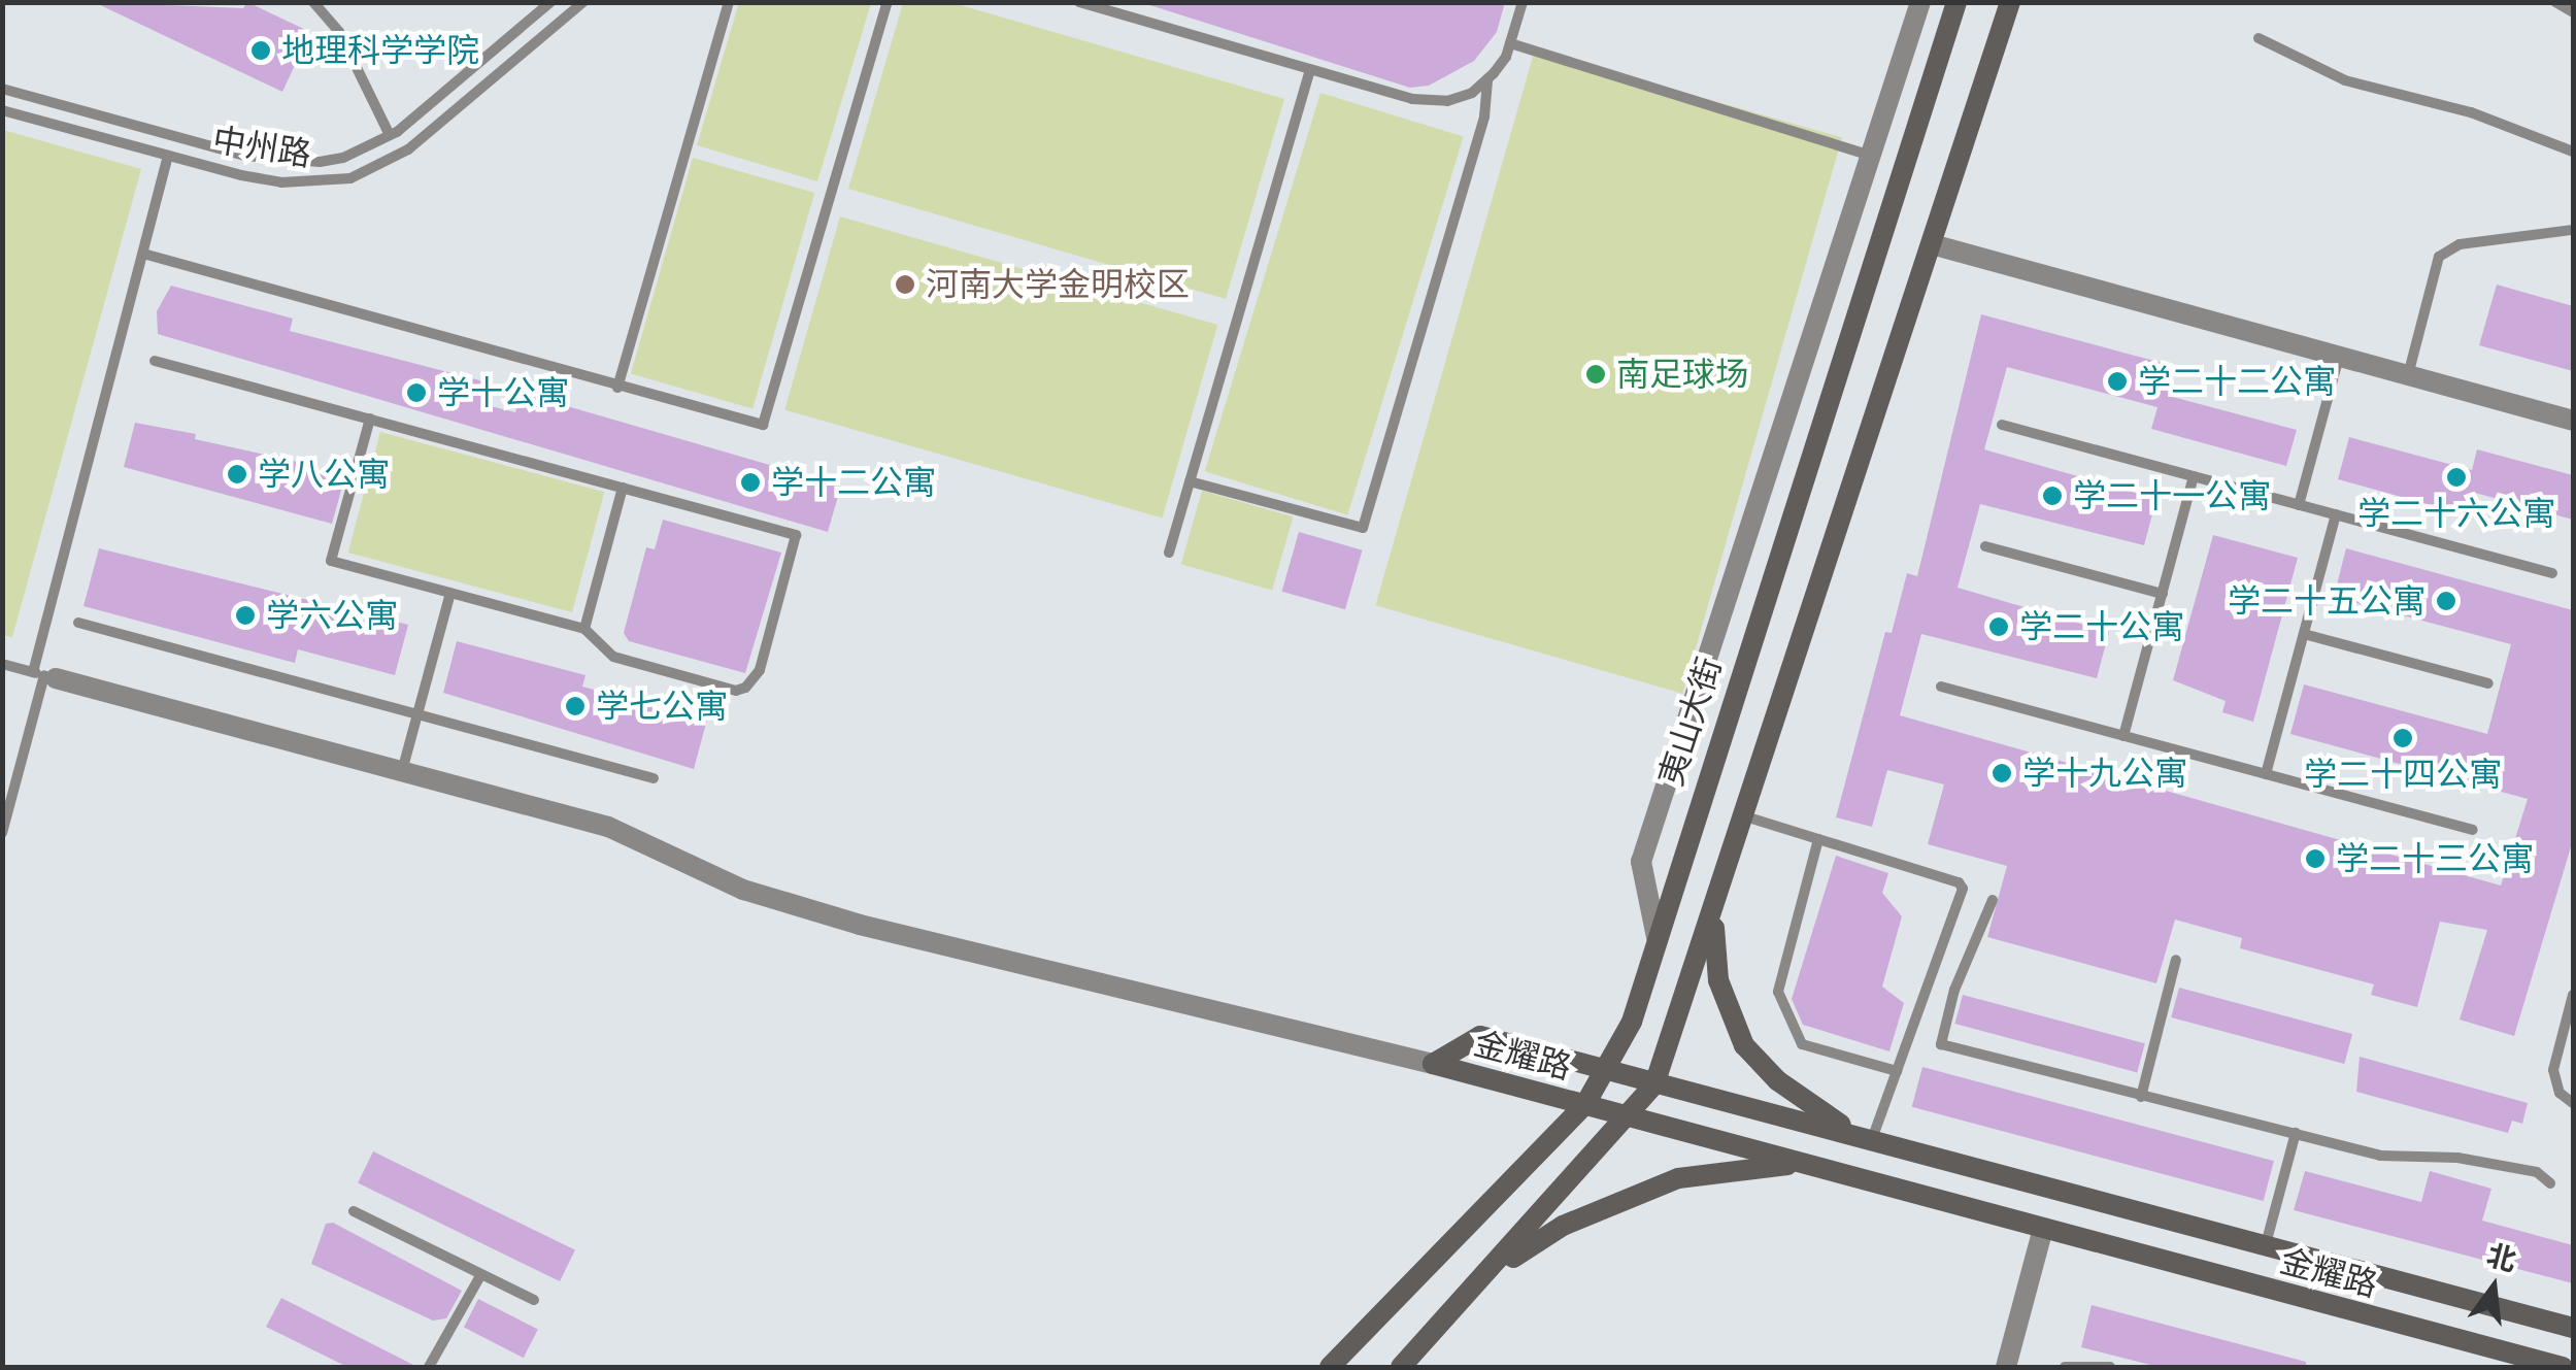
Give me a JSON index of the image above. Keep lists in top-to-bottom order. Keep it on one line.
{"streets":{"main road":["夷山大街","金耀路"],"lane":["中州路"]},"crossings":[["夷山大街","金耀路"]],"places":["地理科学学院","河南大学金明校区","南足球场","学二十二公寓","学十公寓","学八公寓","学二十六公寓","学十二公寓","学二十一公寓","学二十五公寓","学六公寓","学二十公寓","学七公寓","学二十四公寓","学十九公寓","学二十三公寓"],"north":"top"}
